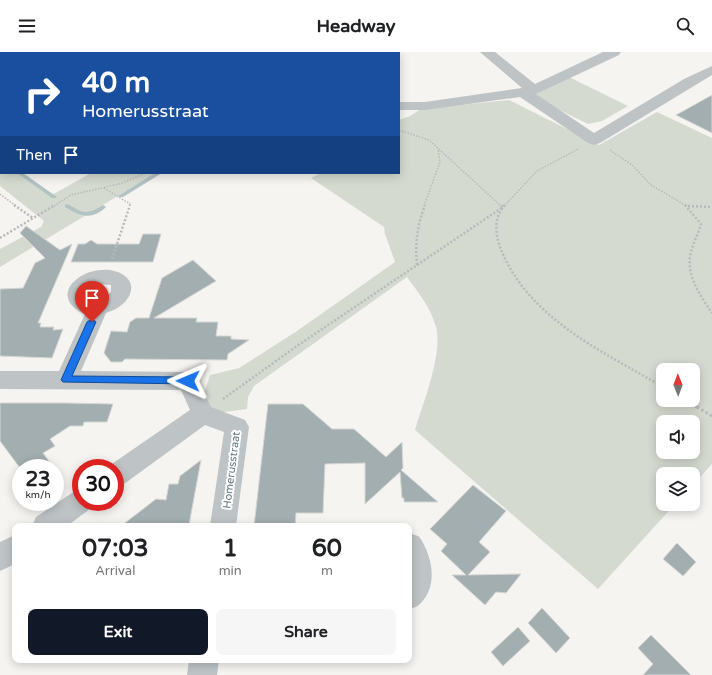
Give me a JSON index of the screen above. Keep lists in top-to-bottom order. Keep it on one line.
{"streets":{"street":["Homerusstraat"]},"north":"top","page":{"header":"Headway","turn":["40 m","Homerusstraat"],"then":"Then","speed":"23 km/h","limit":"30","eta":["07:03","Arrival","1","min","60","m"],"buttons":["Exit","Share"]}}
